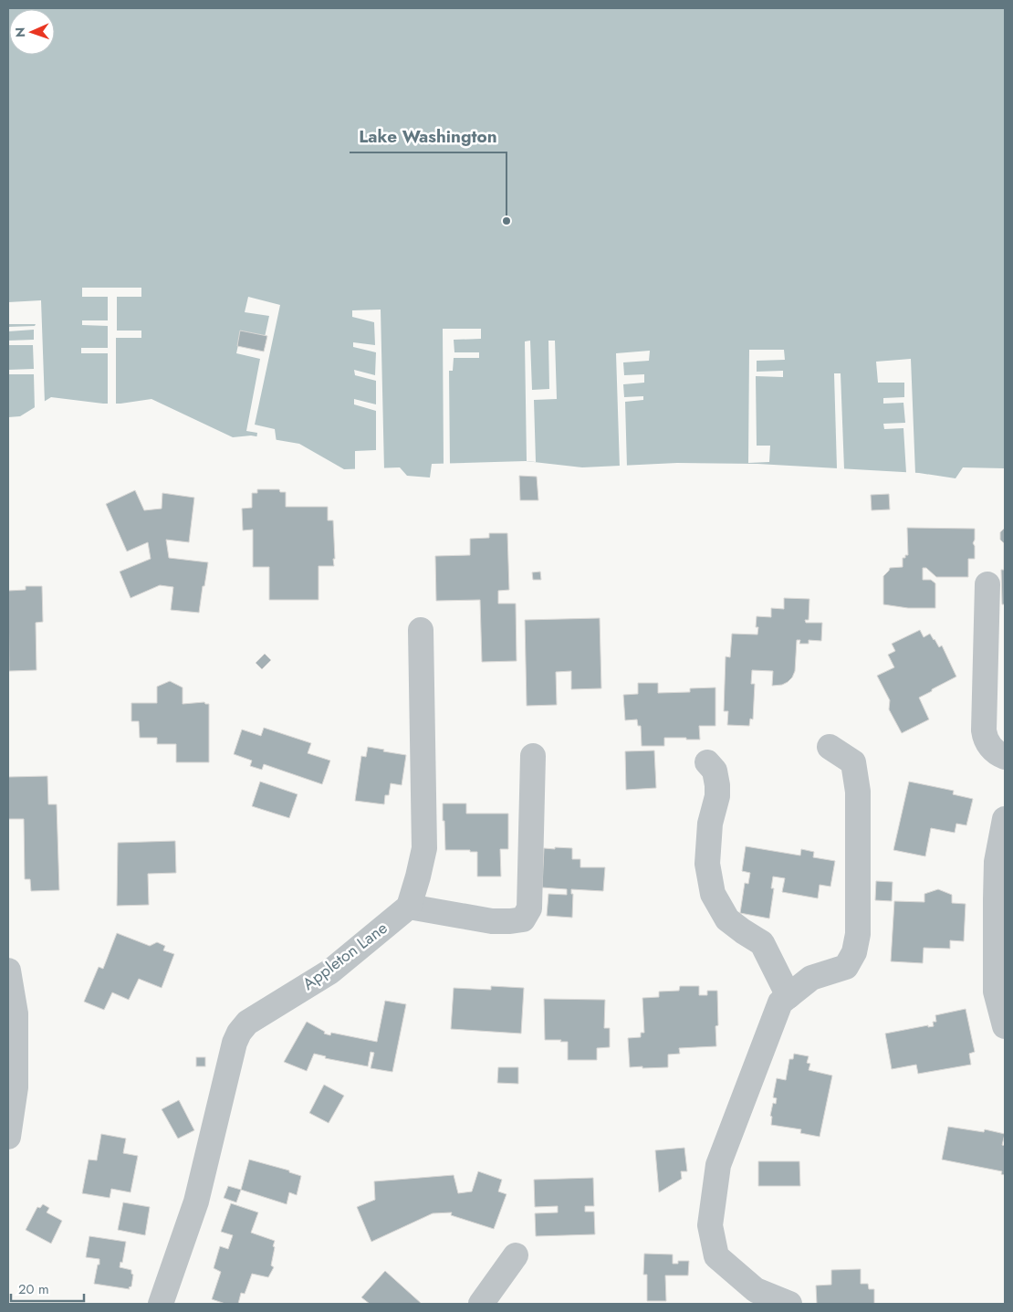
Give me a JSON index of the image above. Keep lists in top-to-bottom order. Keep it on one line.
{"streets":{"street":["Appleton Lane"]},"places":["Lake Washington"],"scale_bar":"20 m","north":"left"}
